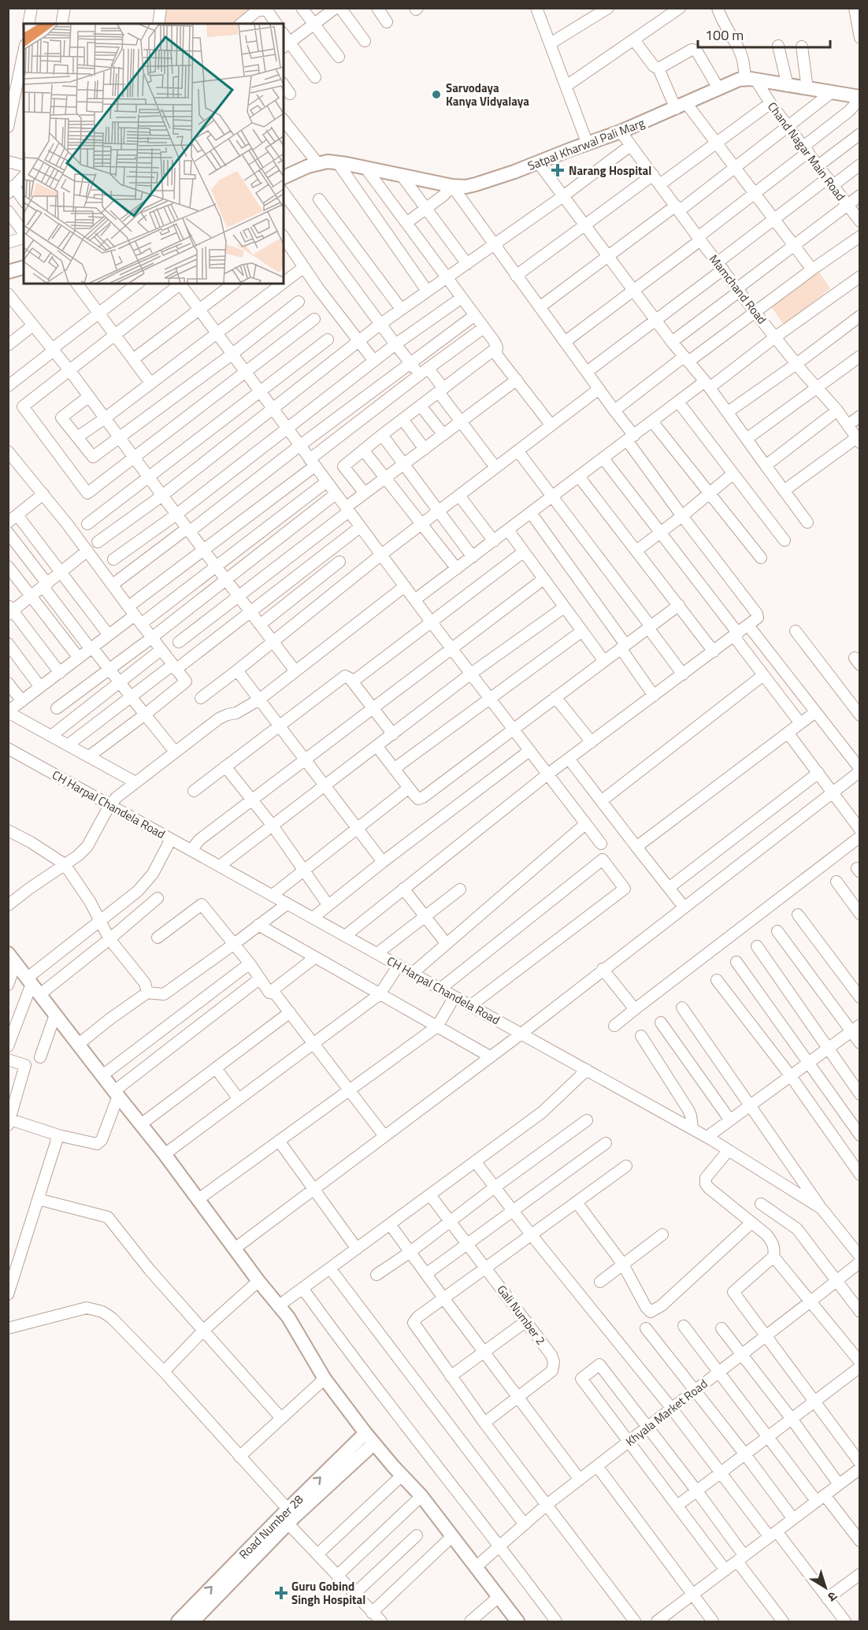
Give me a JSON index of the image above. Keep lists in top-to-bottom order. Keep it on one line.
{"streets":{"street":["Satpal Kharwal Pali Marg","Chand Nagar Main Road","Mamchand Road","CH Harpal Chandela Road","Gali Number 2","Khyala Market Road","Road Number 28"]},"crossings":[["Satpal Kharwal Pali Marg","Chand Nagar Main Road"],["Satpal Kharwal Pali Marg","Mamchand Road"]],"places":{"other":["Sarvodaya Kanya Vidyalaya"],"health":["Narang Hospital","Guru Gobind Singh Hospital"]},"scale_bar":"100 m","north":"bottom right"}
